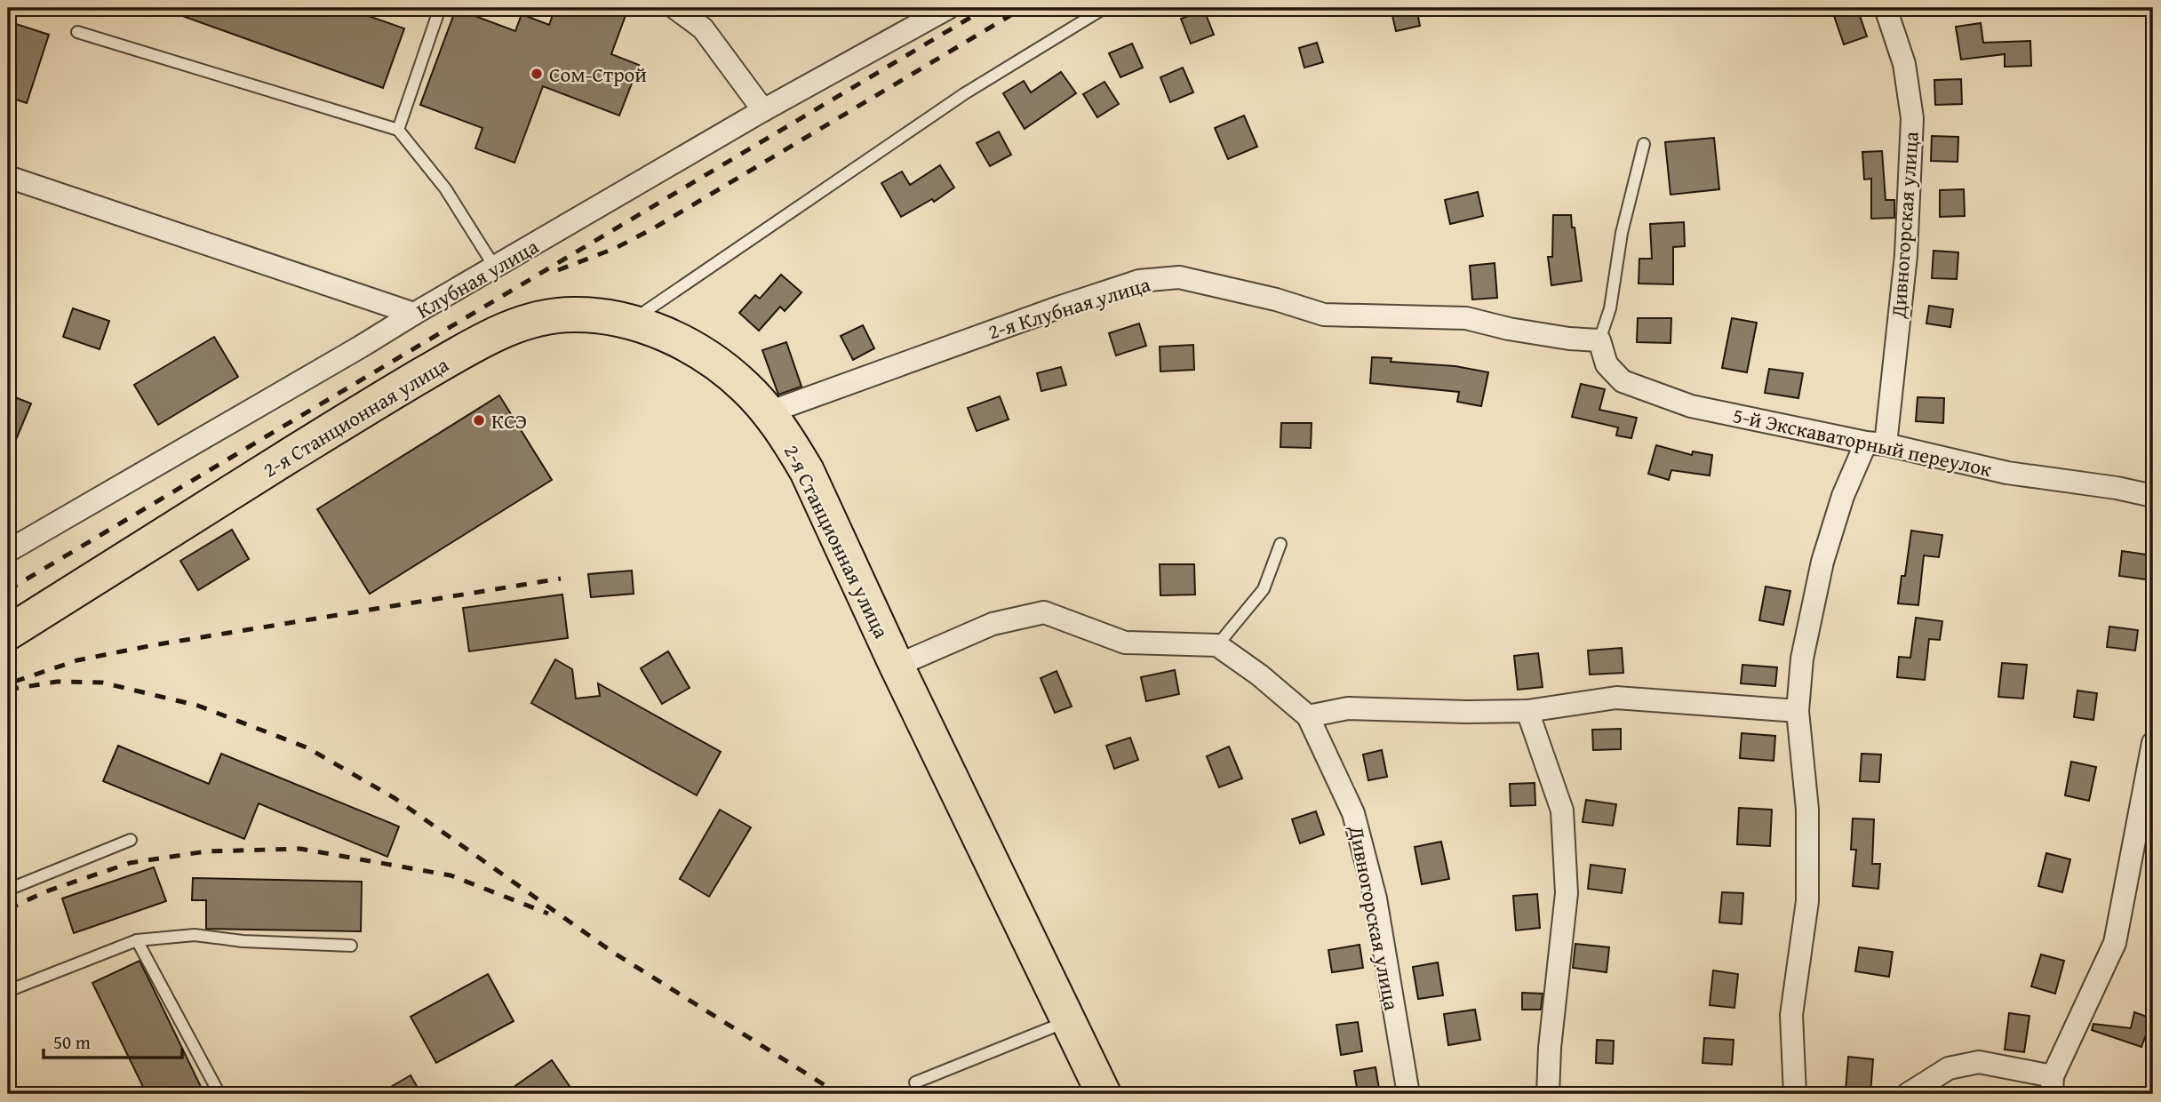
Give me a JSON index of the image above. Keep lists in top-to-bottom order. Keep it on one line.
{"streets":{"main road":["2-я Станционная улица"],"street":["Дивногорская улица","Клубная улица","2-я Клубная улица","5-й Экскаваторный переулок"]},"crossings":[["Дивногорская улица","5-й Экскаваторный переулок"],["2-я Клубная улица","2-я Станционная улица"],["2-я Клубная улица","5-й Экскаваторный переулок"]],"places":["Сом-Строй","КСЭ"],"scale_bar":"50 m"}
